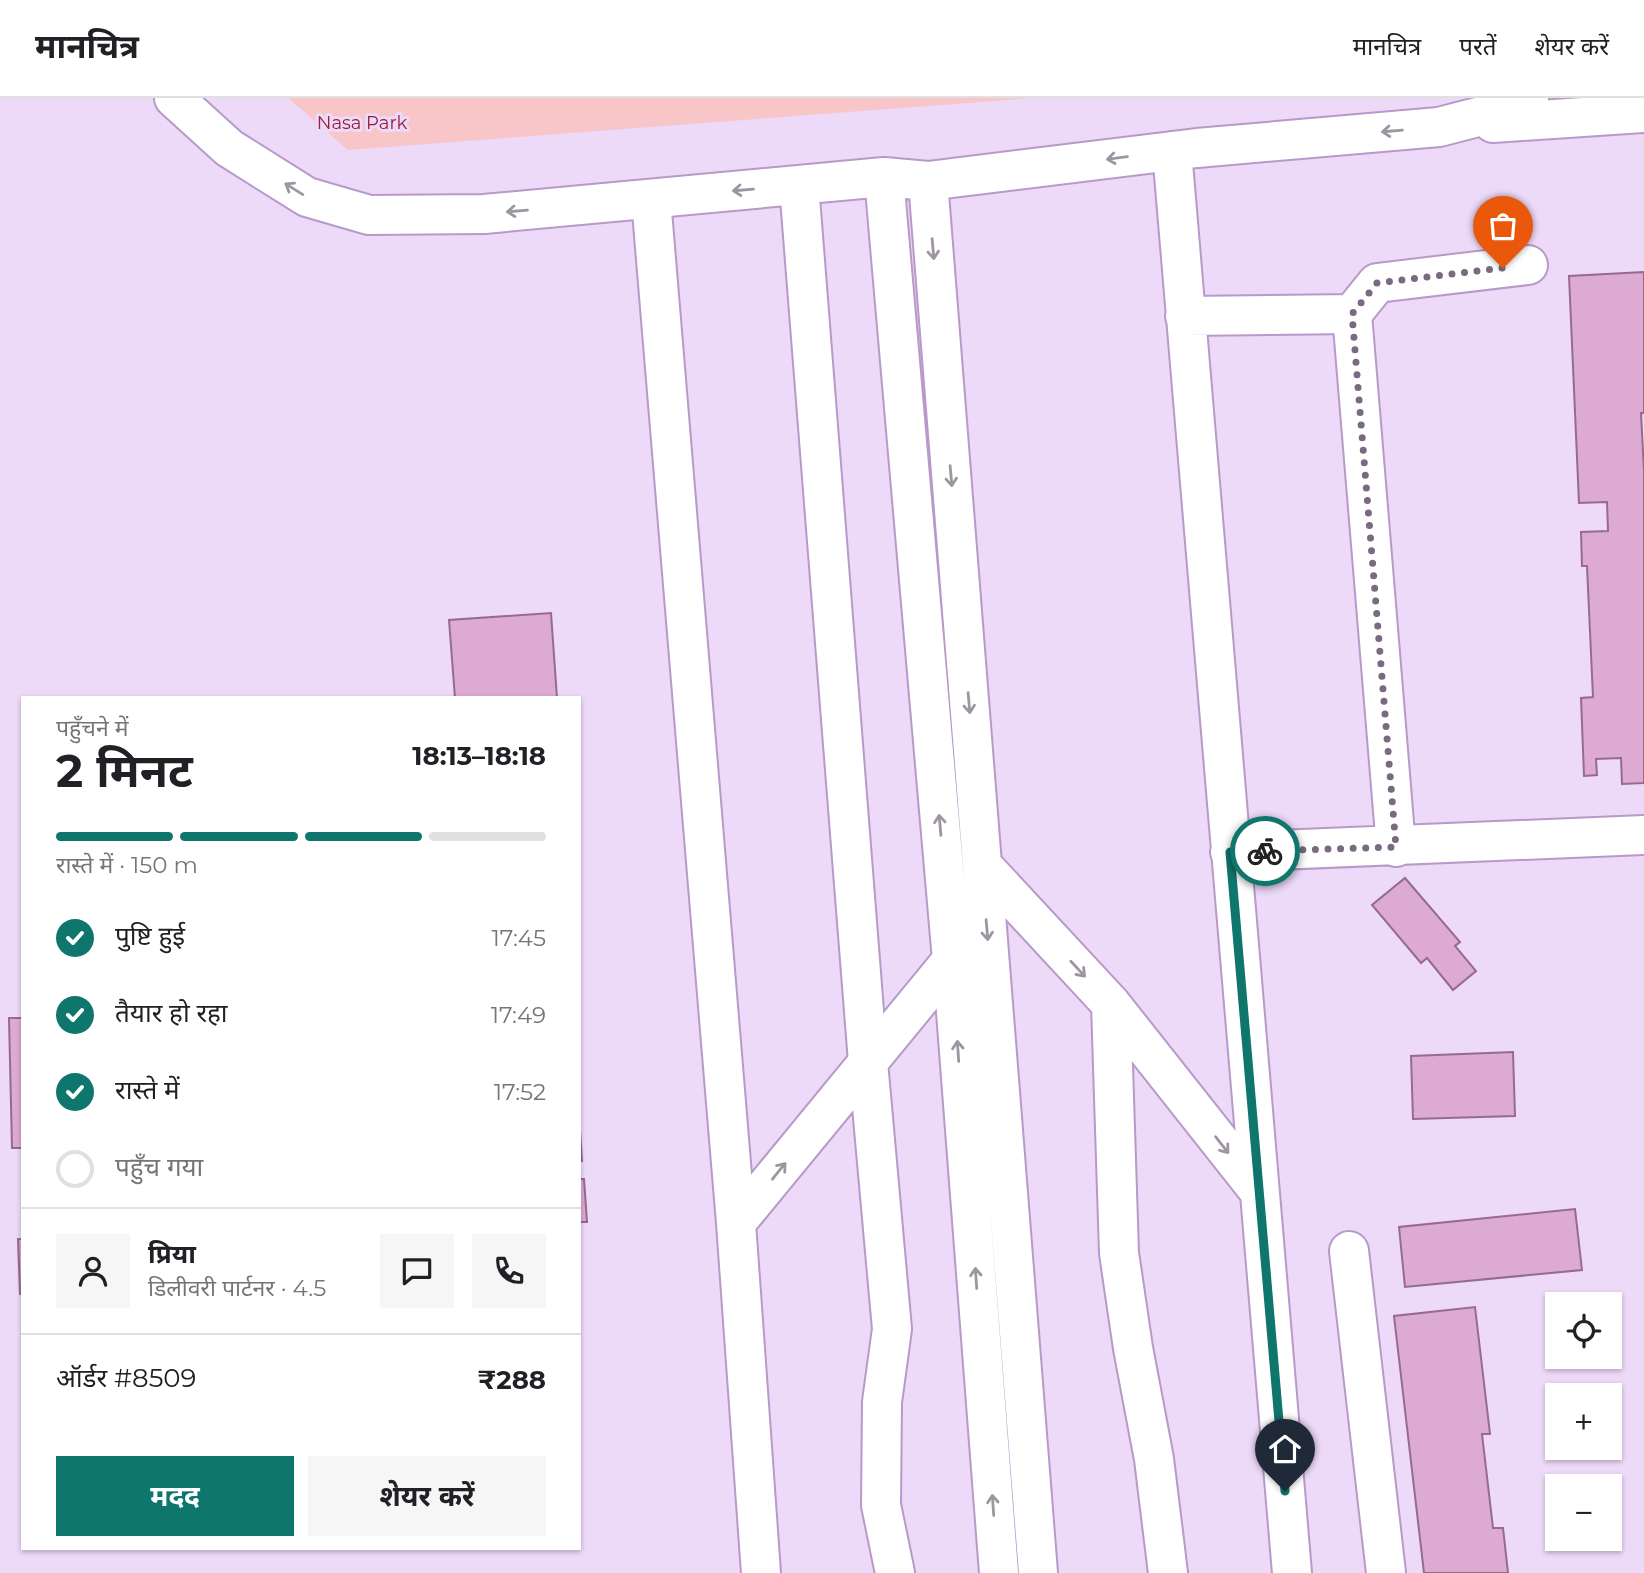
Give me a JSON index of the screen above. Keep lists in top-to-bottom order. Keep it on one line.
{"parks":["Nasa Park"],"page":{"header":"मानचित्र","nav":["मानचित्र","परतें","शेयर करें"],"heading":["2 मिनट","पहुँचने में","18:13–18:18"],"panel":["प्रिया","डिलीवरी पार्टनर · 4.5","ऑर्डर #8509","₹288"],"bar":"रास्ते में · 150 m","list":[["पुष्टि हुई","17:45"],["तैयार हो रहा","17:49"],["रास्ते में","17:52"],"पहुँच गया"],"map_buttons":["+","−"],"buttons":["मदद","शेयर करें"]}}
